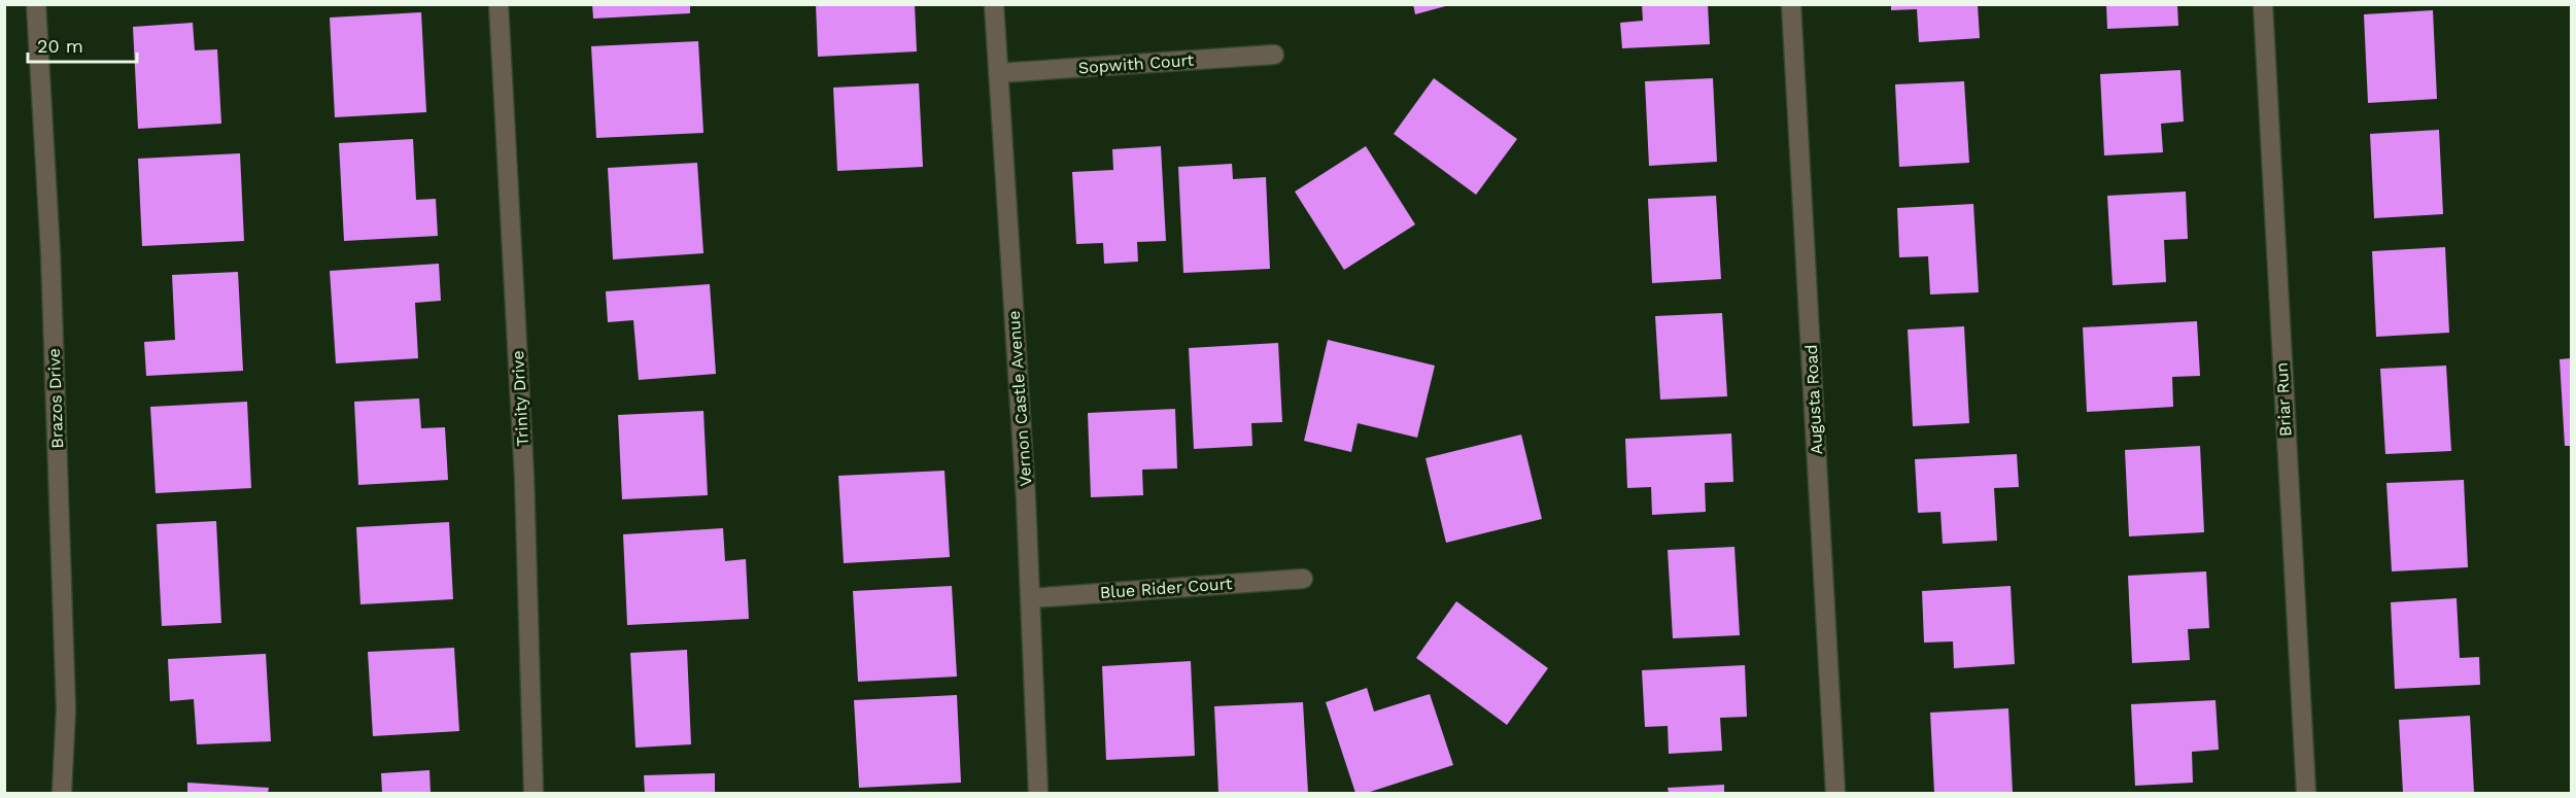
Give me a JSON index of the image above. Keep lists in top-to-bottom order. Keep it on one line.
{"streets":{"street":["Sopwith Court","Brazos Drive","Trinity Drive","Vernon Castle Avenue","Augusta Road","Briar Run","Blue Rider Court"]},"crossings":[["Sopwith Court","Vernon Castle Avenue"],["Vernon Castle Avenue","Blue Rider Court"]],"scale_bar":"20 m"}
